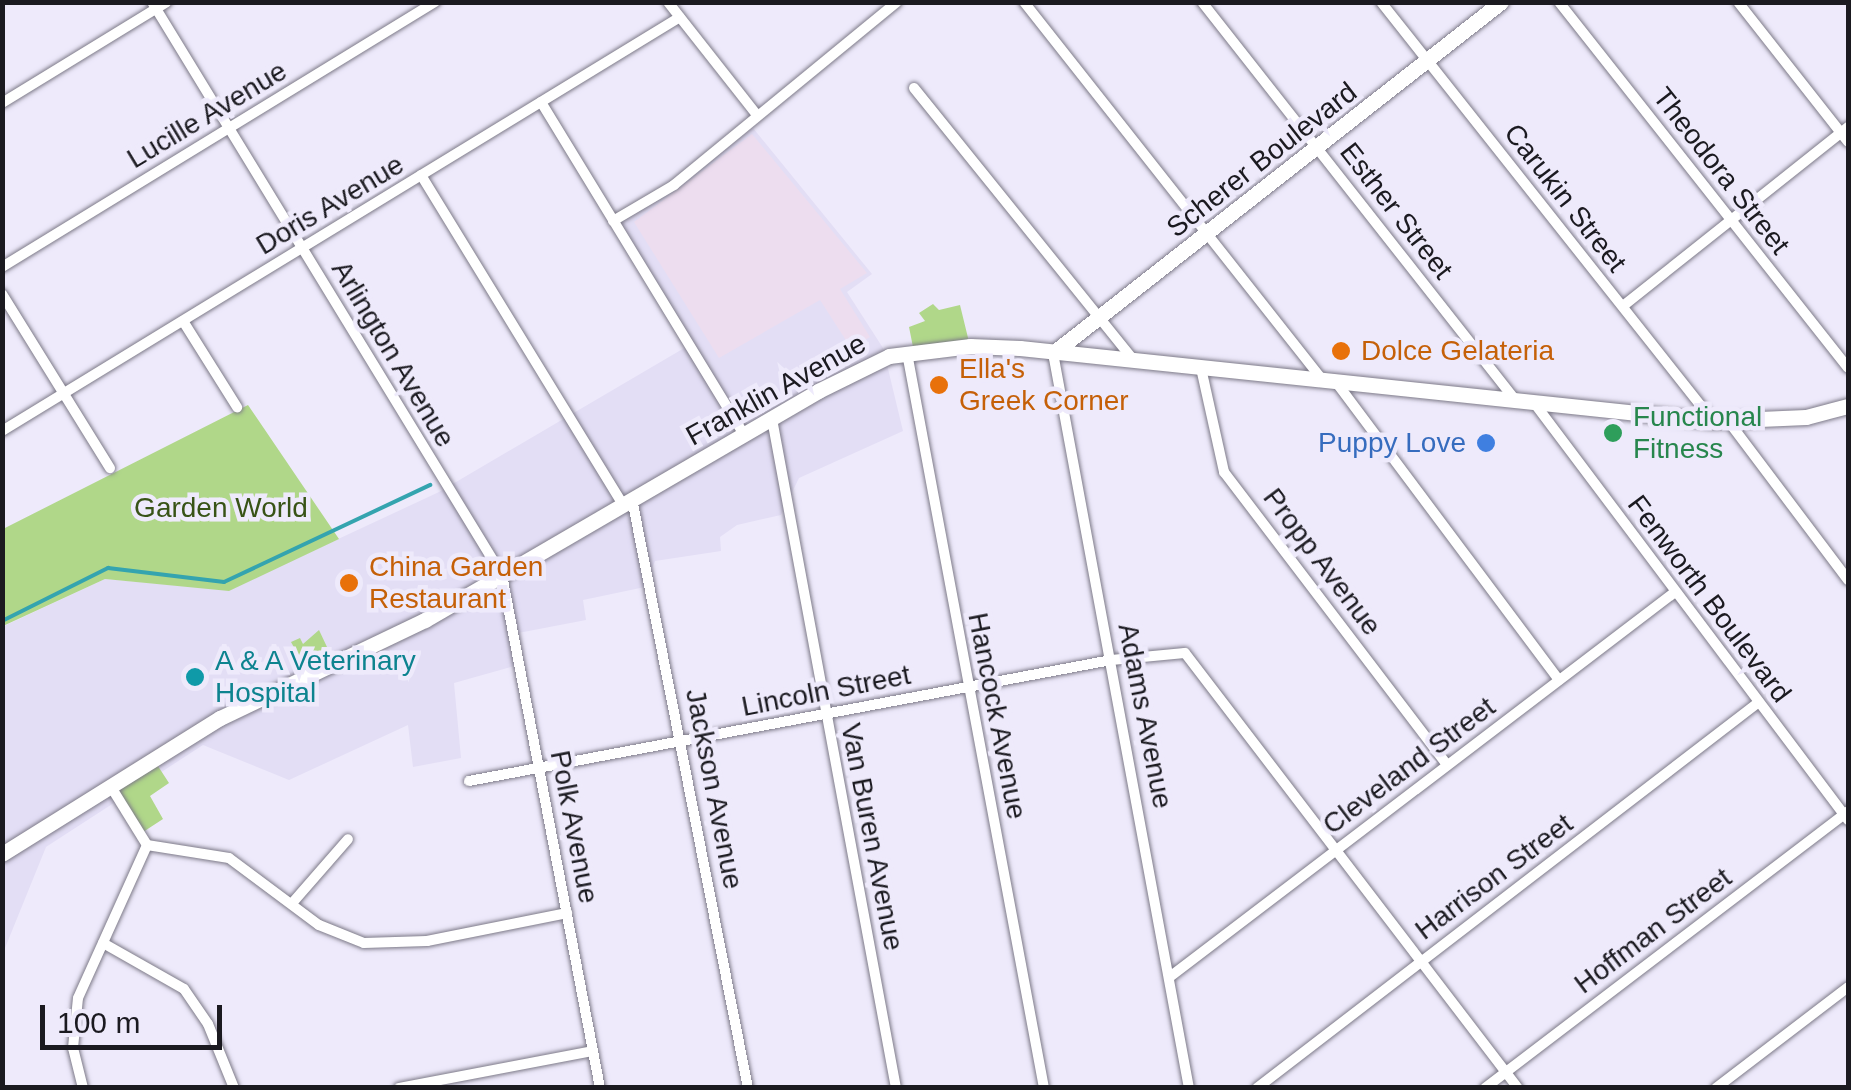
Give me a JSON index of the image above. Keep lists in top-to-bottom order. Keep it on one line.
{"streets":{"main road":["Scherer Boulevard","Franklin Avenue"],"street":["Lucille Avenue","Theodora Street","Carukin Street","Doris Avenue","Esther Street","Arlington Avenue","Propp Avenue","Fenworth Boulevard","Lincoln Street","Hancock Avenue","Adams Avenue","Cleveland Street","Jackson Avenue","Polk Avenue","Van Buren Avenue","Harrison Street","Hoffman Street"]},"crossings":[["Lucille Avenue","Arlington Avenue"],["Scherer Boulevard","Carukin Street"],["Scherer Boulevard","Esther Street"],["Scherer Boulevard","Franklin Avenue"],["Scherer Boulevard","Adams Avenue"],["Carukin Street","Franklin Avenue"],["Doris Avenue","Arlington Avenue"],["Doris Avenue","Jackson Avenue"],["Esther Street","Franklin Avenue"],["Arlington Avenue","Franklin Avenue"],["Arlington Avenue","Polk Avenue"],["Franklin Avenue","Propp Avenue"],["Franklin Avenue","Fenworth Boulevard"],["Franklin Avenue","Hancock Avenue"],["Franklin Avenue","Adams Avenue"],["Franklin Avenue","Jackson Avenue"],["Franklin Avenue","Polk Avenue"],["Franklin Avenue","Van Buren Avenue"],["Propp Avenue","Cleveland Street"],["Fenworth Boulevard","Cleveland Street"],["Fenworth Boulevard","Harrison Street"],["Fenworth Boulevard","Hoffman Street"],["Lincoln Street","Hancock Avenue"],["Lincoln Street","Adams Avenue"],["Lincoln Street","Cleveland Street"],["Lincoln Street","Jackson Avenue"],["Lincoln Street","Polk Avenue"],["Lincoln Street","Van Buren Avenue"],["Adams Avenue","Cleveland Street"]],"parks":["Garden World"],"places":["Dolce Gelateria","Ella's Greek Corner","Functional Fitness","Puppy Love","China Garden Restaurant","A & A Veterinary Hospital"],"scale_bar":"100 m"}
